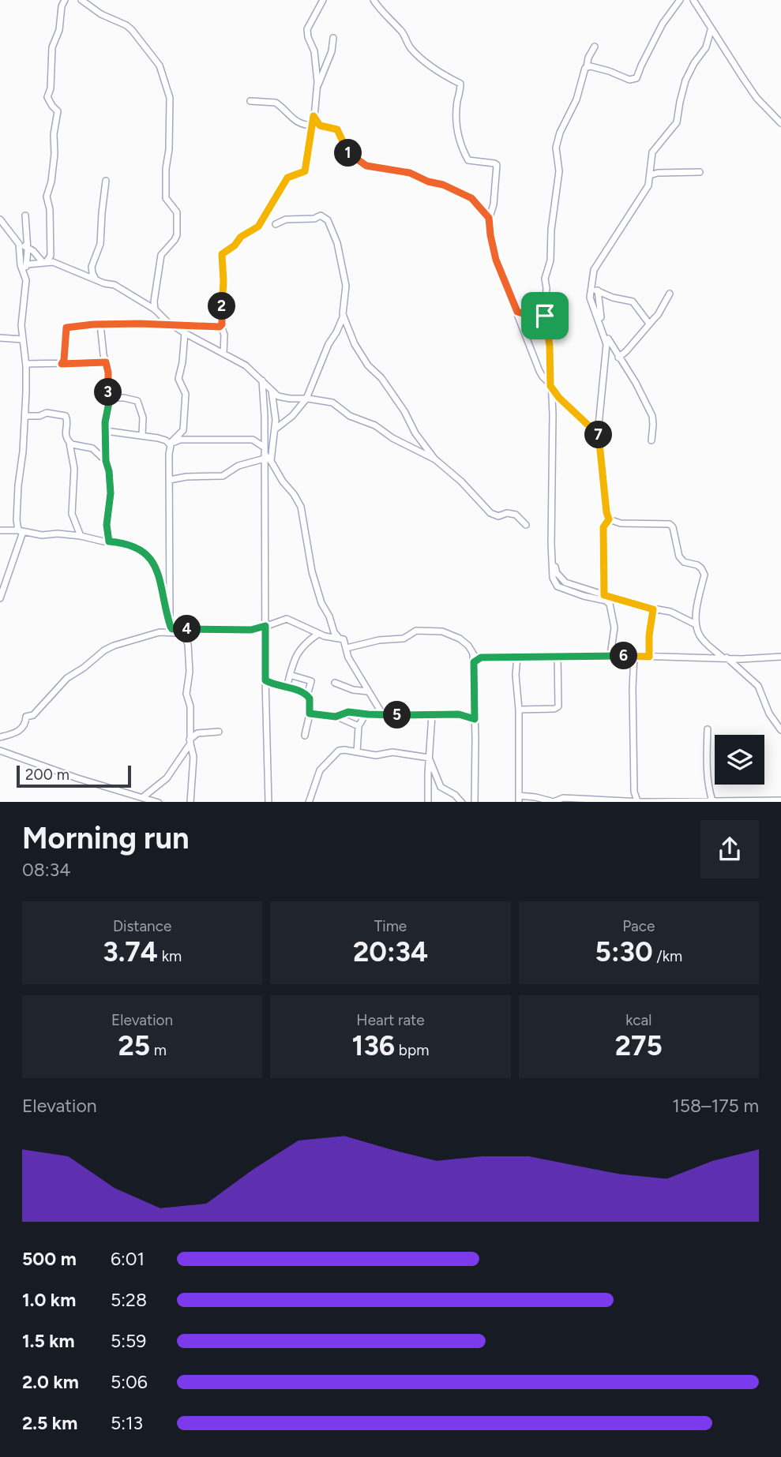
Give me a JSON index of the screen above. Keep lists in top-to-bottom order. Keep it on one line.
{"scale_bar":"200 m","page":{"pins":["1","2","3","7","4","6","5"],"scale":"200 m","heading":["Morning run","08:34"],"stats":[["Distance","3.74 km"],["Time","20:34"],["Pace","5:30 /km"],["Elevation","25 m"],["Heart rate","136 bpm"],["kcal","275"]],"chart":["Elevation","158–175 m"],"list":[{"name":"500 m","note":"6:01"},{"name":"1.0 km","note":"5:28"},{"name":"1.5 km","note":"5:59"},{"name":"2.0 km","note":"5:06"},{"name":"2.5 km","note":"5:13"}]}}
